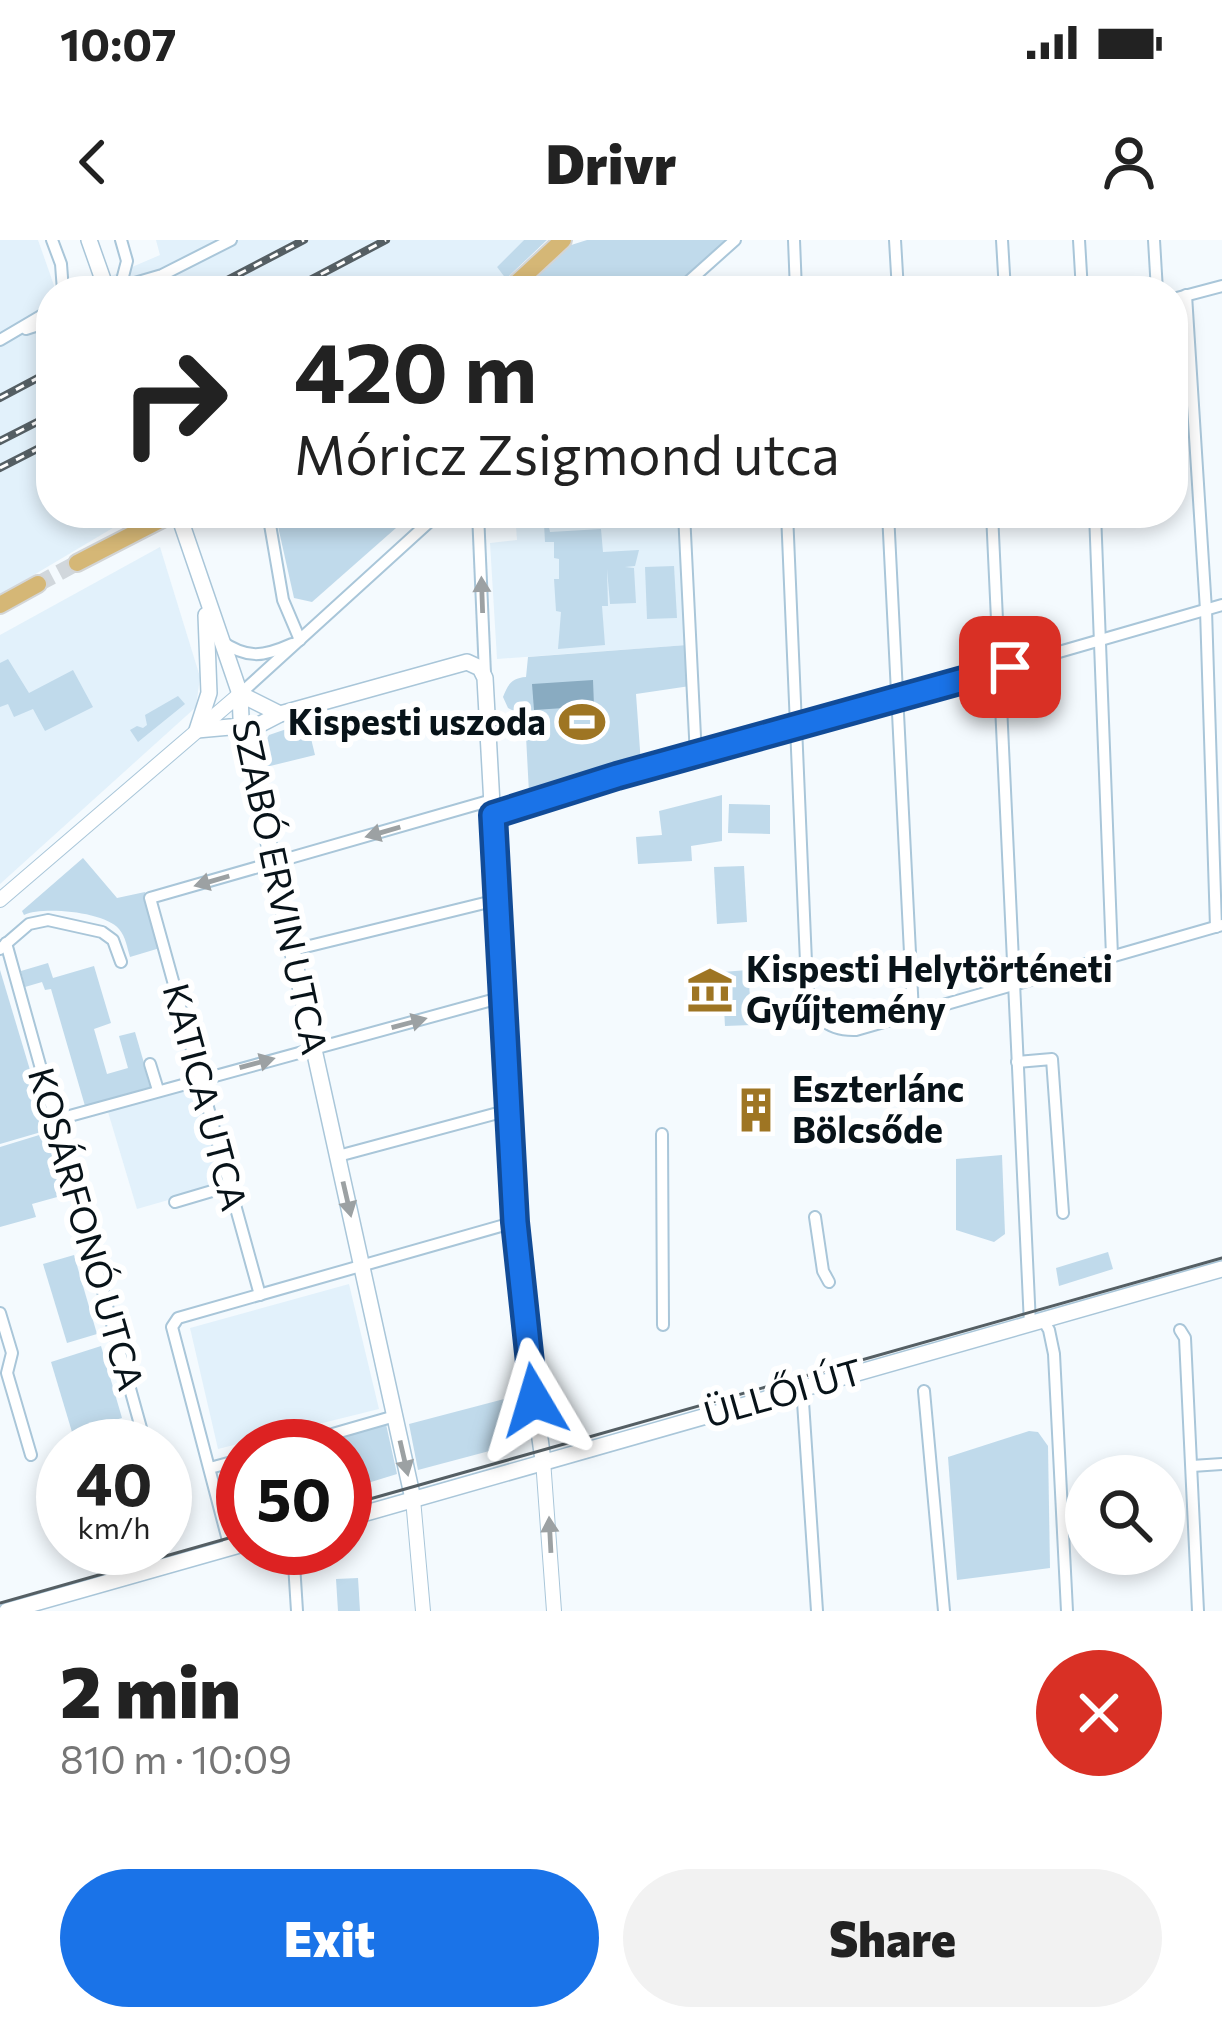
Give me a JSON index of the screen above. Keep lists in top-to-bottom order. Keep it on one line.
{"streets":{"main road":["SZABÓ ERVIN UTCA","ÜLLŐI ÚT"],"street":["KATICA UTCA","KOSÁRFONÓ UTCA"]},"crossings":[["SZABÓ ERVIN UTCA","KATICA UTCA"],["SZABÓ ERVIN UTCA","ÜLLŐI ÚT"]],"places":{"sports":["Kispesti uszoda"],"museum":["Kispesti Helytörténeti Gyűjtemény"],"building":["Eszterlánc Bölcsőde"]},"page":{"status":"10:07","header":"Drivr","turn":["420 m","Móricz Zsigmond utca"],"speed":"40 km/h","limit":"50","heading":["2 min","810 m · 10:09"],"buttons":["Exit","Share"]}}
